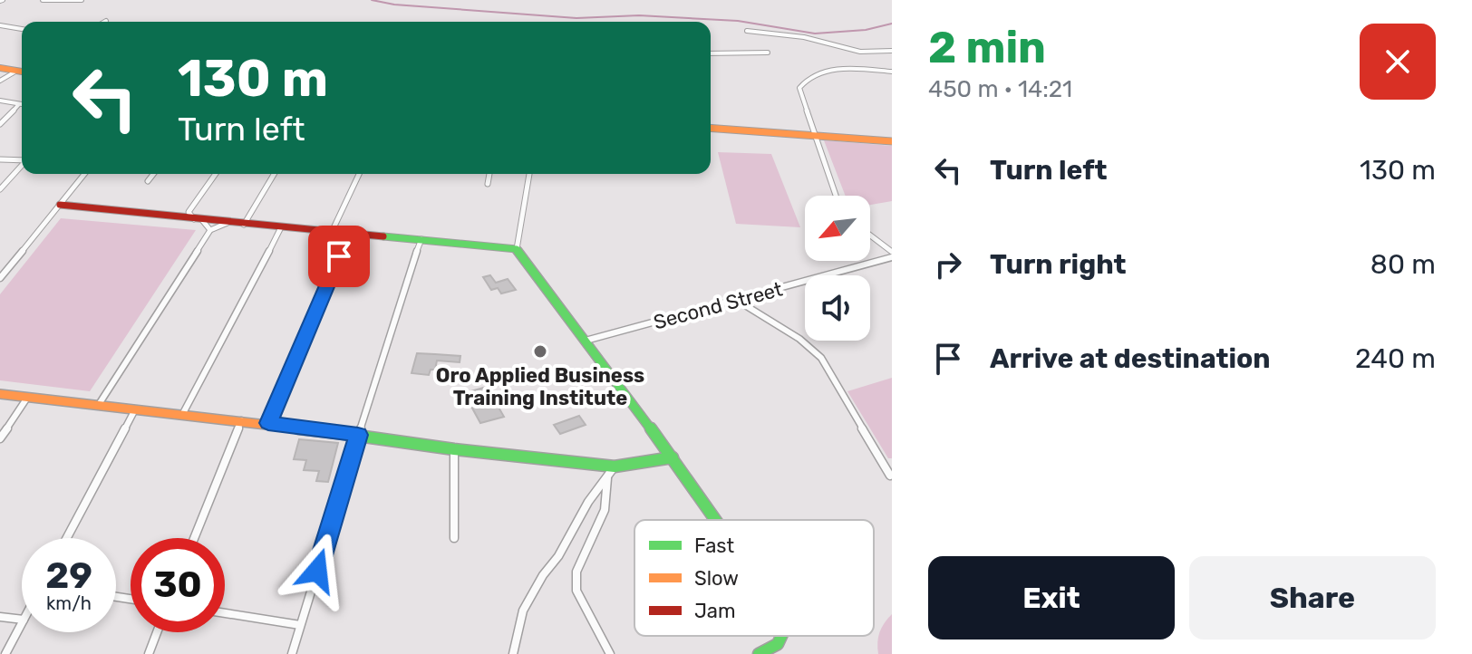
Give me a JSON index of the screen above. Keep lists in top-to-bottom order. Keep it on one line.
{"streets":{"street":["Second Street"]},"places":["Oro Applied Business Training Institute"],"legend":["Fast","Slow","Jam"],"north":"bottom left","page":{"heading":["2 min","450 m · 14:21"],"turn":["130 m","Turn left"],"list":[{"name":"Turn left","value":"130 m"},{"name":"Turn right","value":"80 m"},{"name":"Arrive at destination","value":"240 m"}],"speed":"29 km/h","limit":"30","buttons":["Exit","Share"]}}
